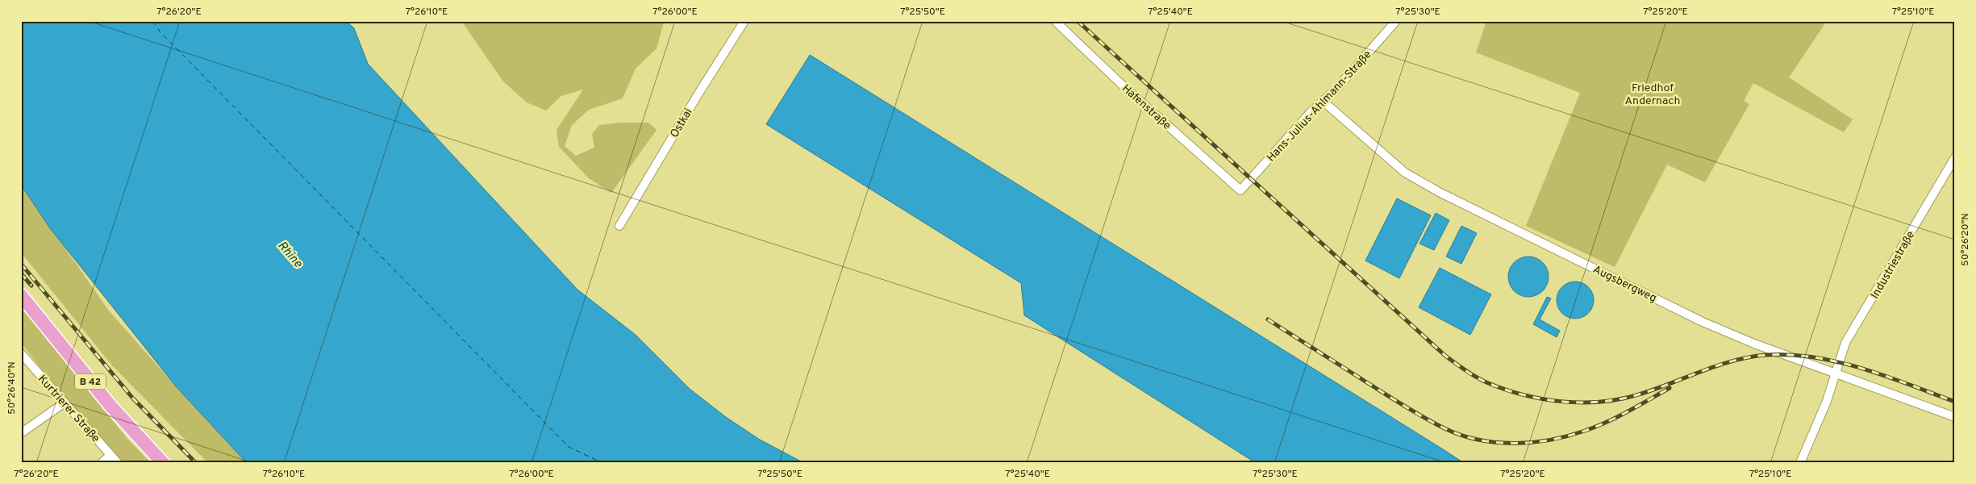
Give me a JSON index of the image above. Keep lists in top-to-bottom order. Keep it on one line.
{"streets":{"main road":["B 42"],"street":["Hans-Julius-Ahlmann-Straße","Hafenstraße","Ostkai","Industriestraße","Augsbergweg","Kurtrierer Straße"]},"crossings":[["Hans-Julius-Ahlmann-Straße","Hafenstraße"],["Hans-Julius-Ahlmann-Straße","Augsbergweg"],["Industriestraße","Augsbergweg"]],"water":["Rhine"],"parks":["Friedhof Andernach"],"coordinates":["7°26'20\"E","7°26'10\"E","7°26'00\"E","7°25'50\"E","7°25'40\"E","7°25'30\"E","7°25'20\"E","7°25'10\"E","50°26'20\"N","50°26'40\"N"]}
